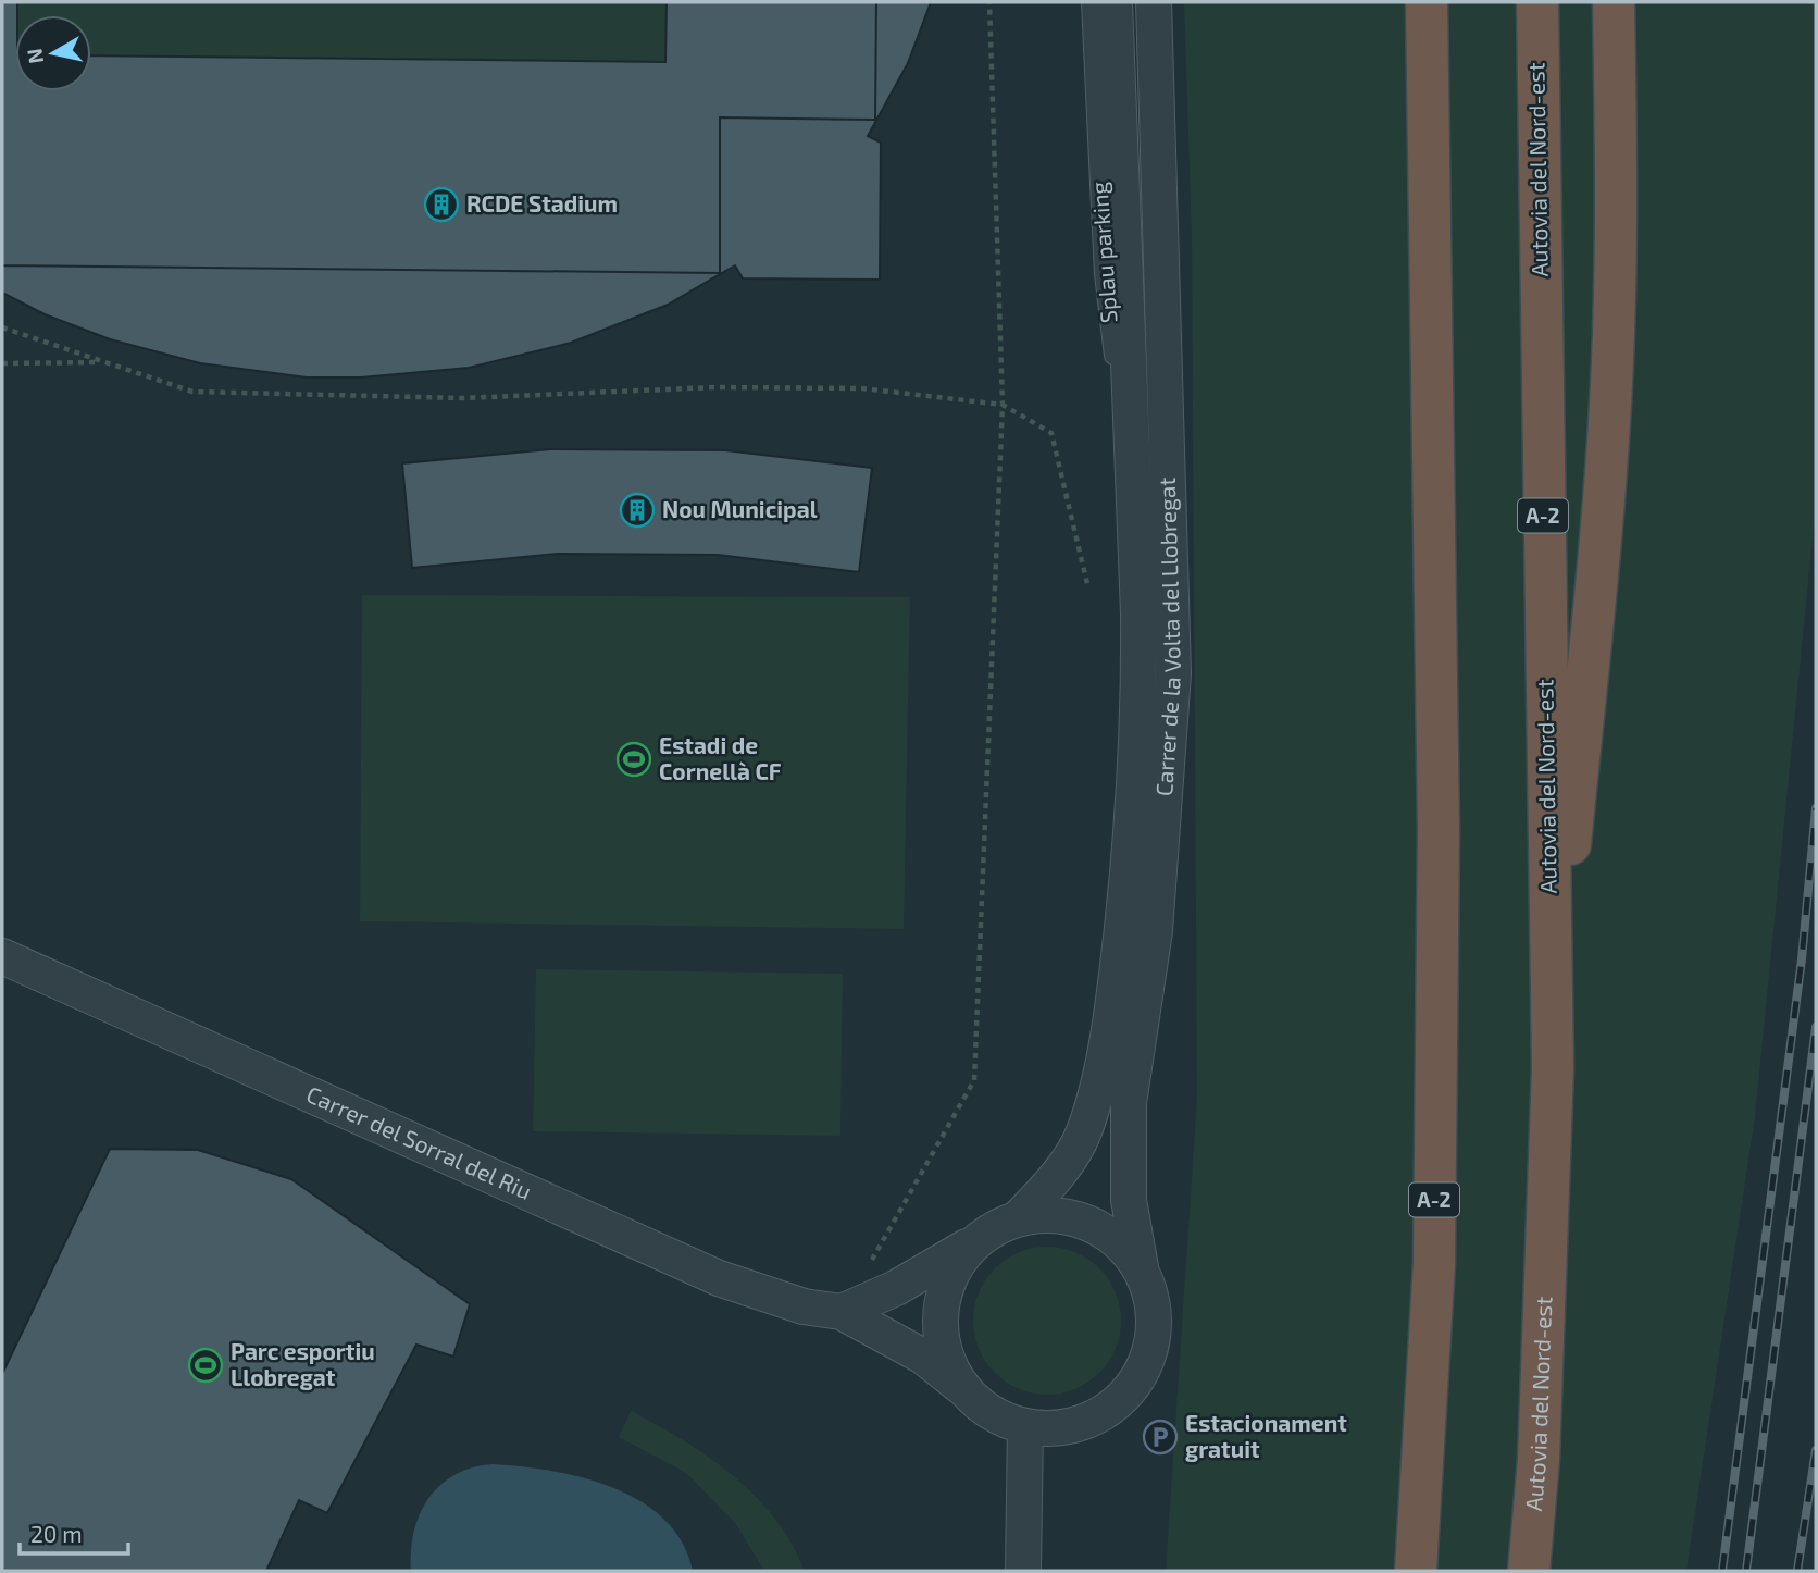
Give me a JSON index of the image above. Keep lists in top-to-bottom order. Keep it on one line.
{"streets":{"highway":["Autovia del Nord-est","A-2"],"street":["Carrer de la Volta del Llobregat","Carrer del Sorral del Riu"],"lane":["Splau parking"]},"crossings":[["Splau parking","Carrer de la Volta del Llobregat"],["Carrer de la Volta del Llobregat","Carrer del Sorral del Riu"]],"places":{"building":["RCDE Stadium","Nou Municipal"],"sports":["Estadi de Cornellà CF","Parc esportiu Llobregat"],"parking":["Estacionament gratuit"]},"scale_bar":"20 m","north":"left"}
